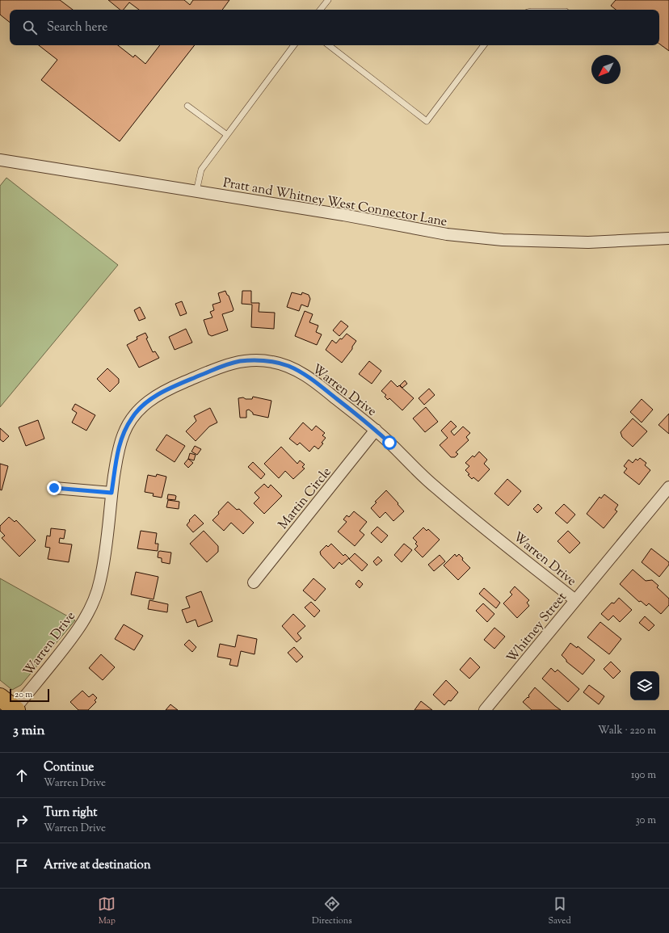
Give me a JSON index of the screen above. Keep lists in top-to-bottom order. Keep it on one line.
{"streets":{"street":["Pratt and Whitney West Connector Lane","Warren Drive","Martin Circle","Whitney Street"]},"crossings":[["Warren Drive","Martin Circle"],["Warren Drive","Whitney Street"]],"scale_bar":"20 m","north":"bottom left","page":{"search":"Search here","scale":"20 m","heading":["3 min","Walk · 220 m"],"list":[["Continue","Warren Drive","190 m"],["Turn right","Warren Drive","30 m"],"Arrive at destination"],"nav":["Map","Directions","Saved"]}}
